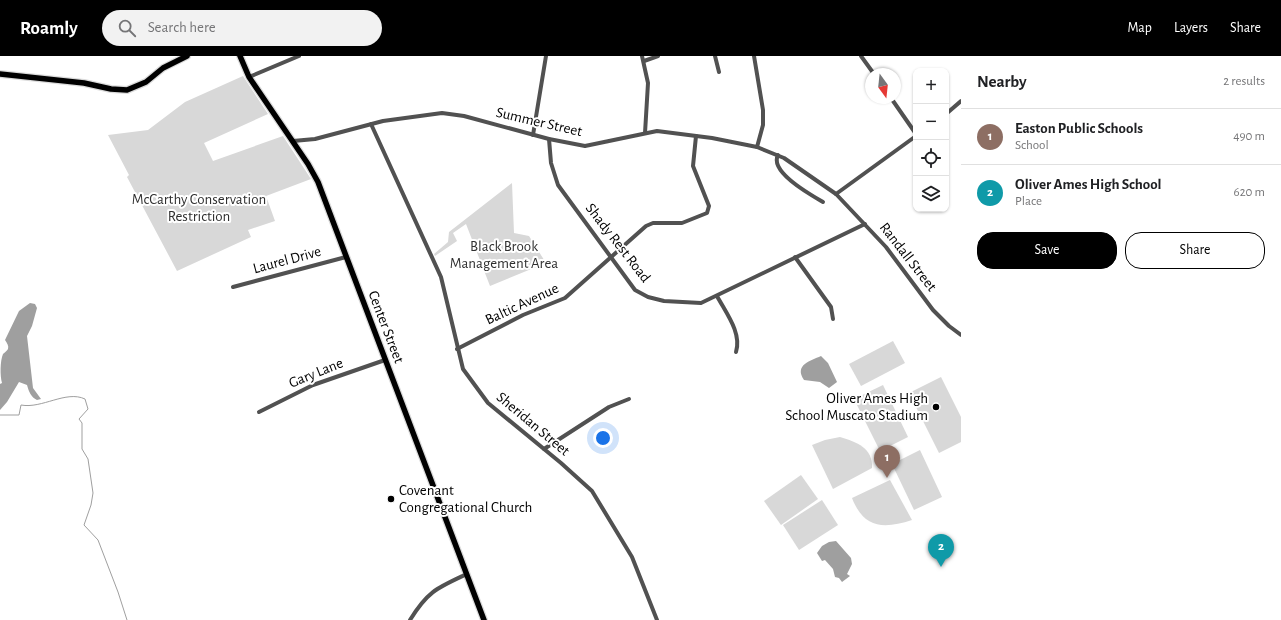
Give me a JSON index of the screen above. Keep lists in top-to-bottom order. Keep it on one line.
{"streets":{"main road":["Center Street"],"street":["Summer Street","Shady Rest Road","Randall Street","Laurel Drive","Baltic Avenue","Gary Lane","Sheridan Street"]},"crossings":[["Summer Street","Shady Rest Road"],["Summer Street","Randall Street"],["Summer Street","Baltic Avenue"],["Summer Street","Center Street"],["Summer Street","Sheridan Street"],["Shady Rest Road","Randall Street"],["Shady Rest Road","Baltic Avenue"],["Laurel Drive","Center Street"],["Baltic Avenue","Sheridan Street"],["Center Street","Gary Lane"]],"parks":["McCarthy Conservation Restriction","Black Brook Management Area"],"places":["Oliver Ames High School Muscato Stadium","Covenant Congregational Church"],"north":"bottom","page":{"header":"Roamly","search":"Search here","nav":["Map","Layers","Share"],"heading":["Nearby","2 results"],"map_buttons":["+","−"],"list":[{"mark":"1","name":"Easton Public Schools","note":"School","value":"490 m"},{"mark":"2","name":"Oliver Ames High School","note":"Place","value":"620 m"}],"buttons":["Save","Share"],"pins":["1","2"]}}
